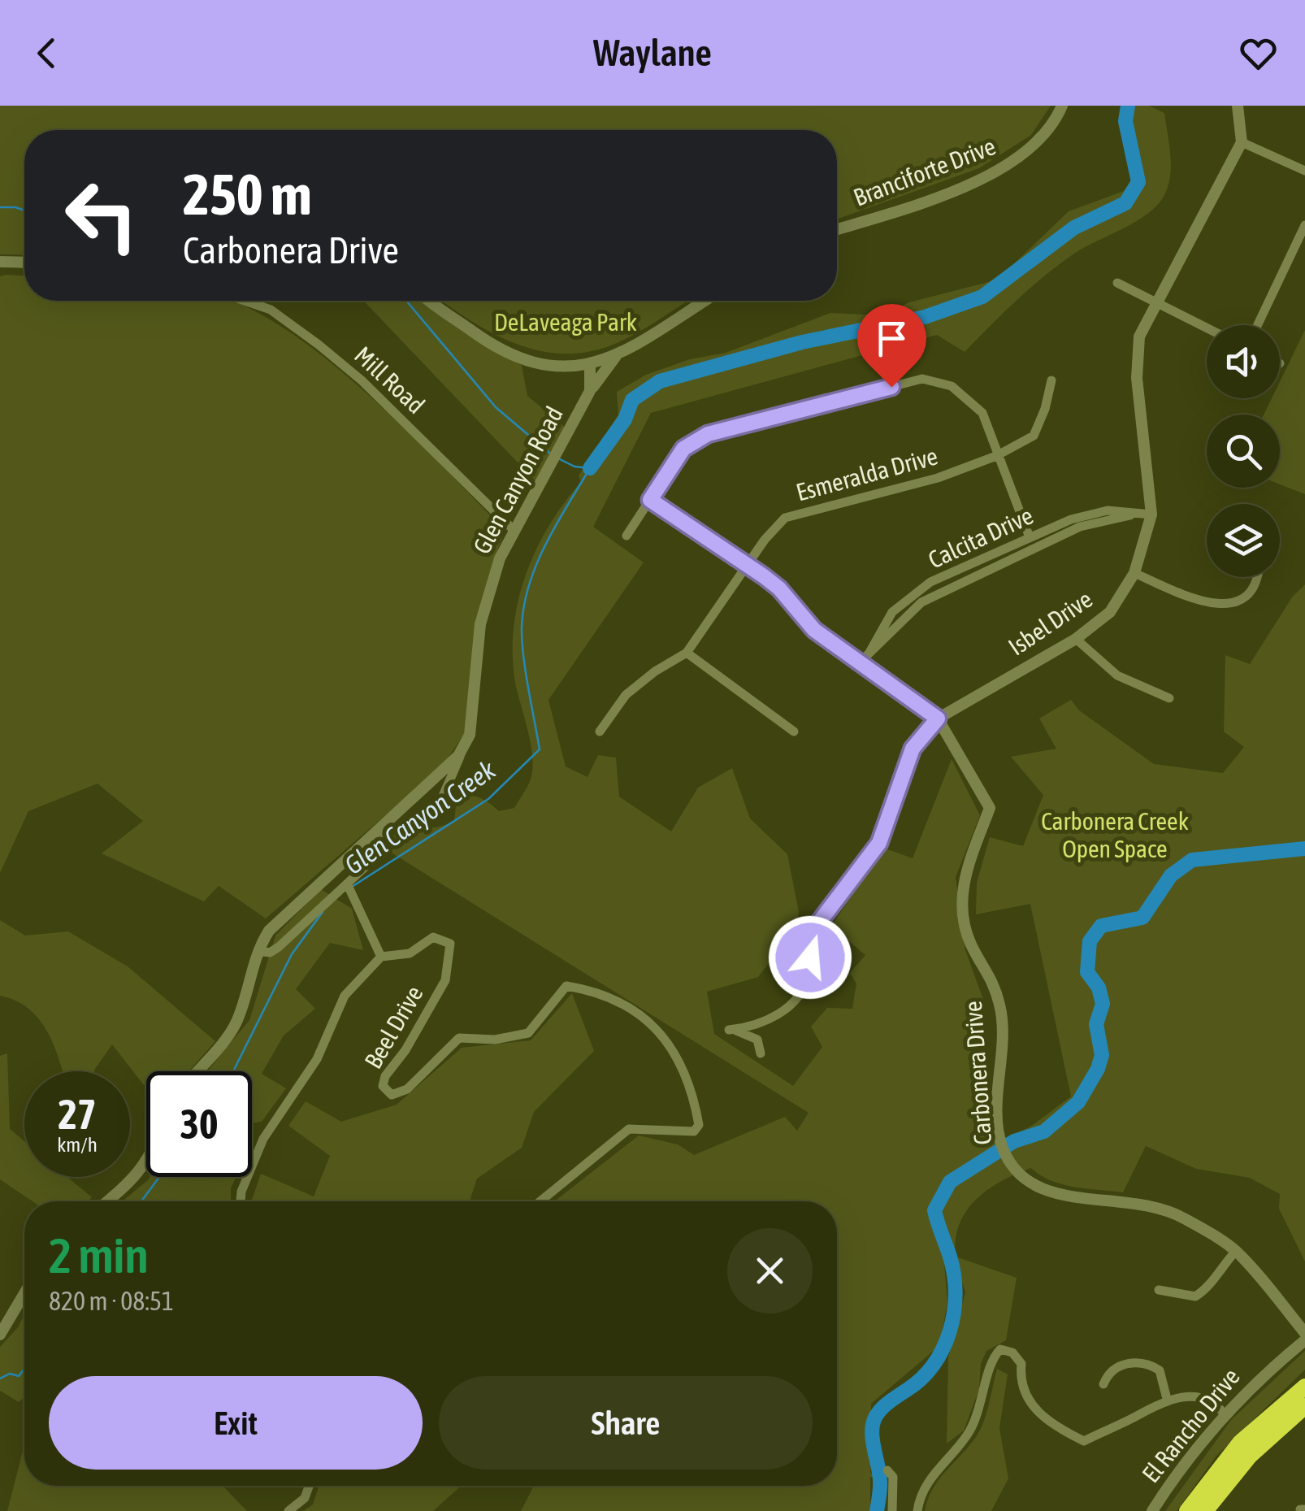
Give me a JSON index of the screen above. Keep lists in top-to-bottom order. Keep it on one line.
{"streets":{"street":["Branciforte Drive","Mill Road","Esmeralda Drive","Glen Canyon Road","Calcita Drive","Isbel Drive","Beel Drive","Carbonera Drive","El Rancho Drive"]},"crossings":[["Mill Road","Glen Canyon Road"],["Esmeralda Drive","Carbonera Drive"],["Calcita Drive","Isbel Drive"],["Calcita Drive","Carbonera Drive"],["Isbel Drive","Carbonera Drive"]],"water":["Glen Canyon Creek"],"parks":["DeLaveaga Park","Carbonera Creek Open Space"],"page":{"header":"Waylane","turn":["250 m","Carbonera Drive"],"speed":"27 km/h","limit":"30","heading":["2 min","820 m · 08:51"],"buttons":["Exit","Share"]}}
